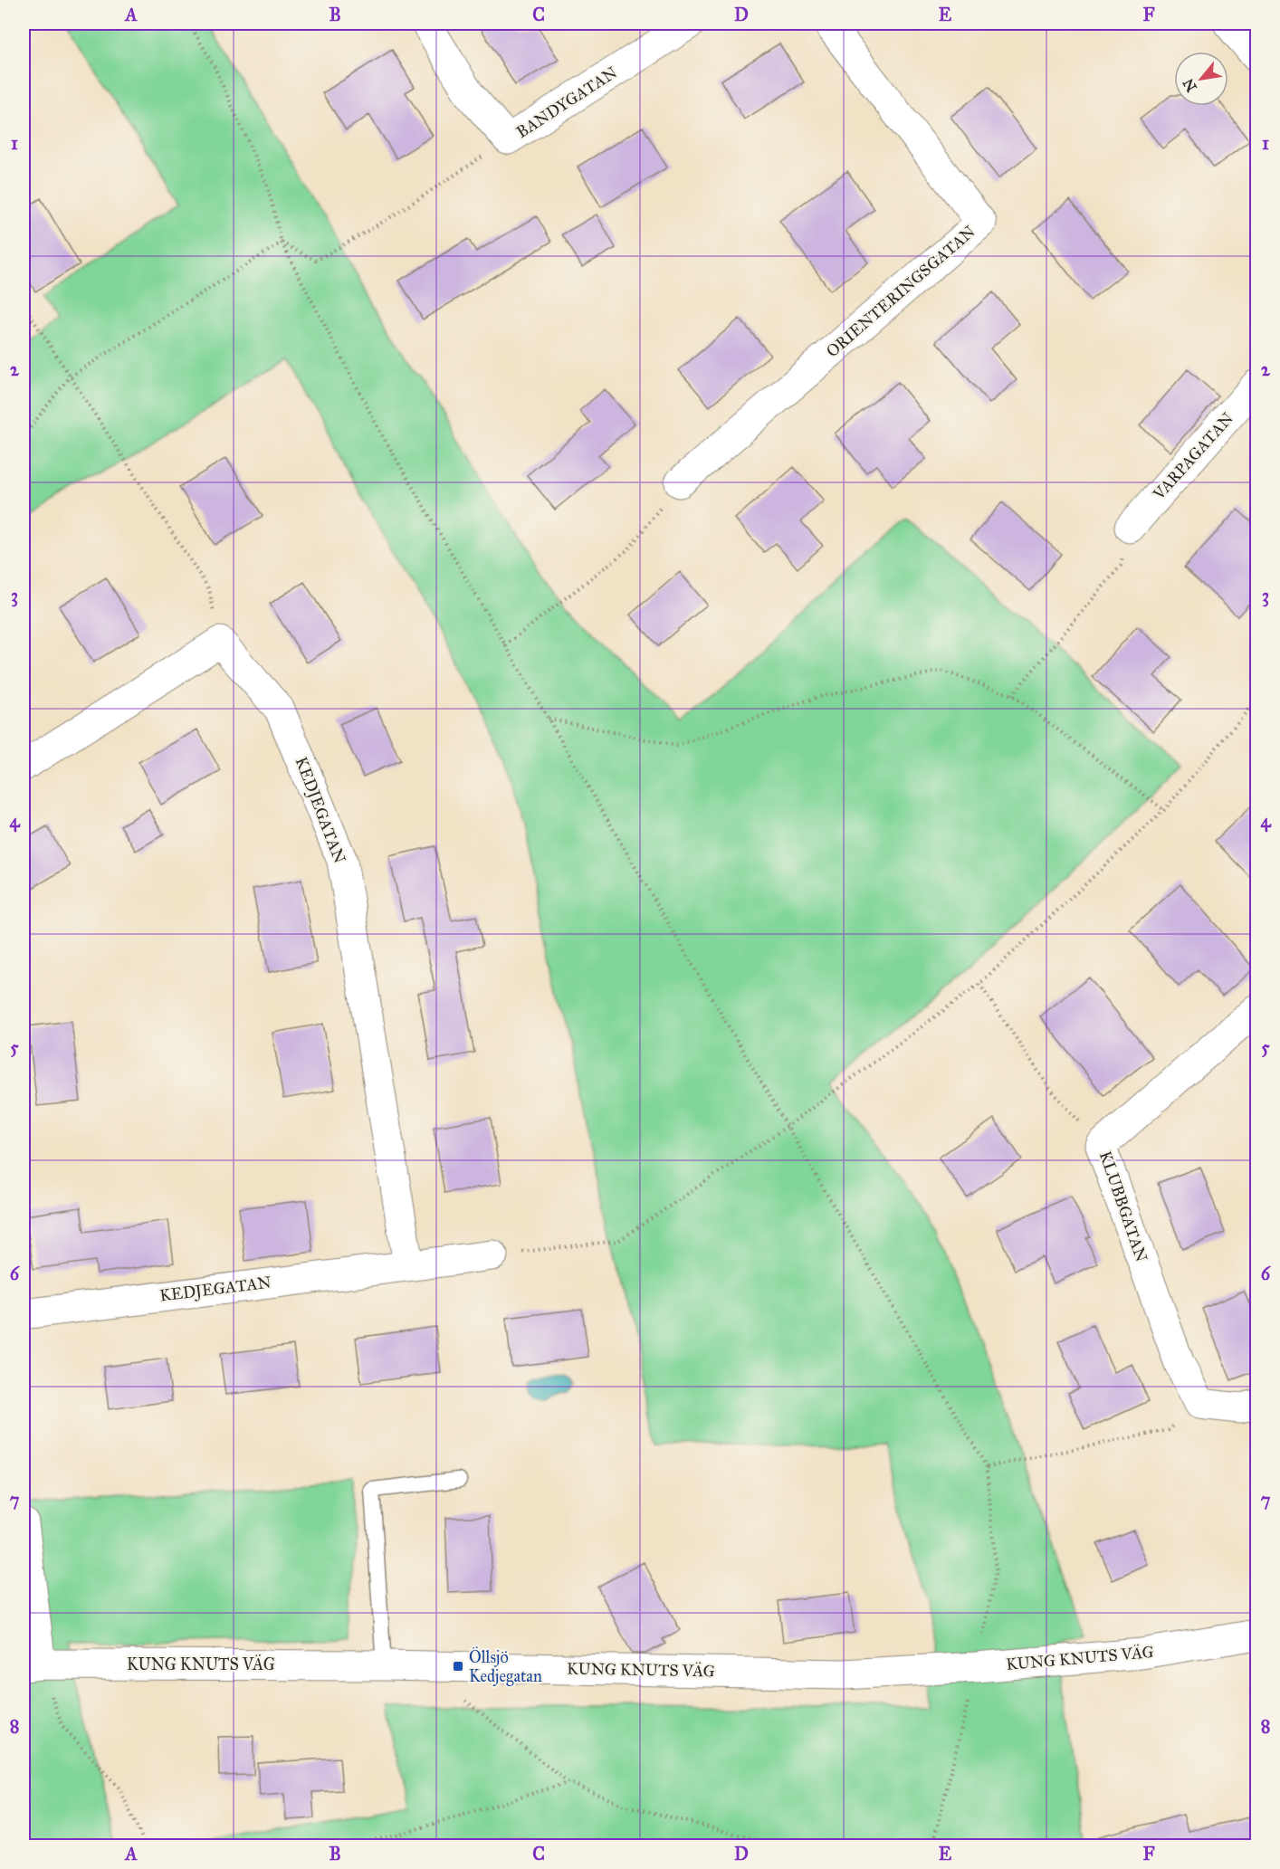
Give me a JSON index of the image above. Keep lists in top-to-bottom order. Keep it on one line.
{"streets":{"street":["BANDYGATAN","ORIENTERINGSGATAN","VARPAGATAN","KEDJEGATAN","KLUBBGATAN","KUNG KNUTS VÄG"]},"places":{"transit":["Öllsjö Kedjegatan"]},"north":"bottom left","grid":{"columns":["A","B","C","D","E","F"],"rows":["1","2","3","4","5","6","7","8"]}}
